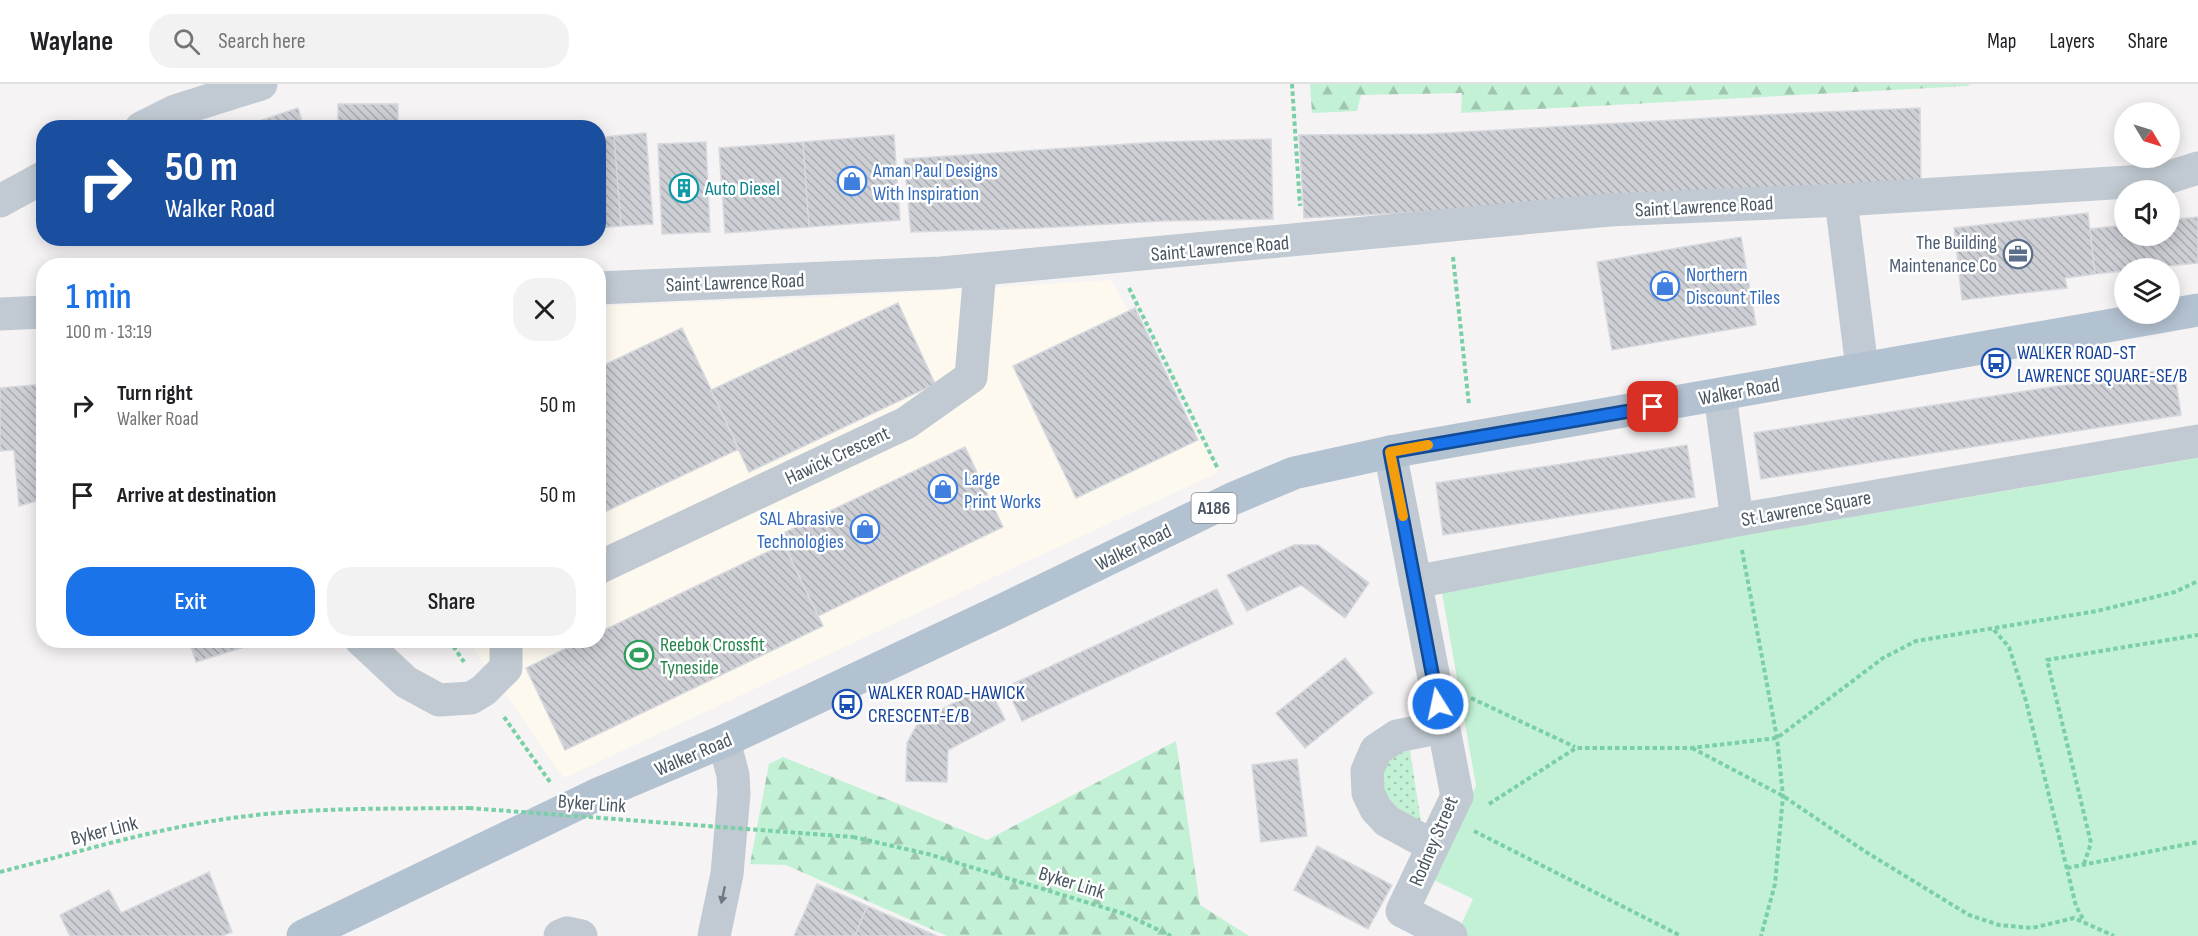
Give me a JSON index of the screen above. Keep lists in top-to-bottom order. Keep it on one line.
{"streets":{"main road":["Walker Road","A186"],"street":["Saint Lawrence Road","Hawick Crescent","St Lawrence Square","Rodney Street"],"path":["Byker Link"]},"crossings":[["Saint Lawrence Road","Hawick Crescent"],["Walker Road","Rodney Street"],["St Lawrence Square","Rodney Street"]],"places":{"shop":["Aman Paul Designs With Inspiration","Northern Discount Tiles","Large Print Works","SAL Abrasive Technologies"],"building":["Auto Diesel"],"office":["The Building Maintenance Co"],"bus stop":["WALKER ROAD-ST LAWRENCE SQUARE-SE/B","WALKER ROAD-HAWICK CRESCENT-E/B"],"sports":["Reebok Crossfit Tyneside"]},"north":"bottom right","page":{"header":"Waylane","search":"Search here","nav":["Map","Layers","Share"],"turn":["50 m","Walker Road"],"heading":["1 min","100 m · 13:19"],"list":[{"name":"Turn right","note":"Walker Road","value":"50 m"},{"name":"Arrive at destination","value":"50 m"}],"buttons":["Exit","Share"]}}
